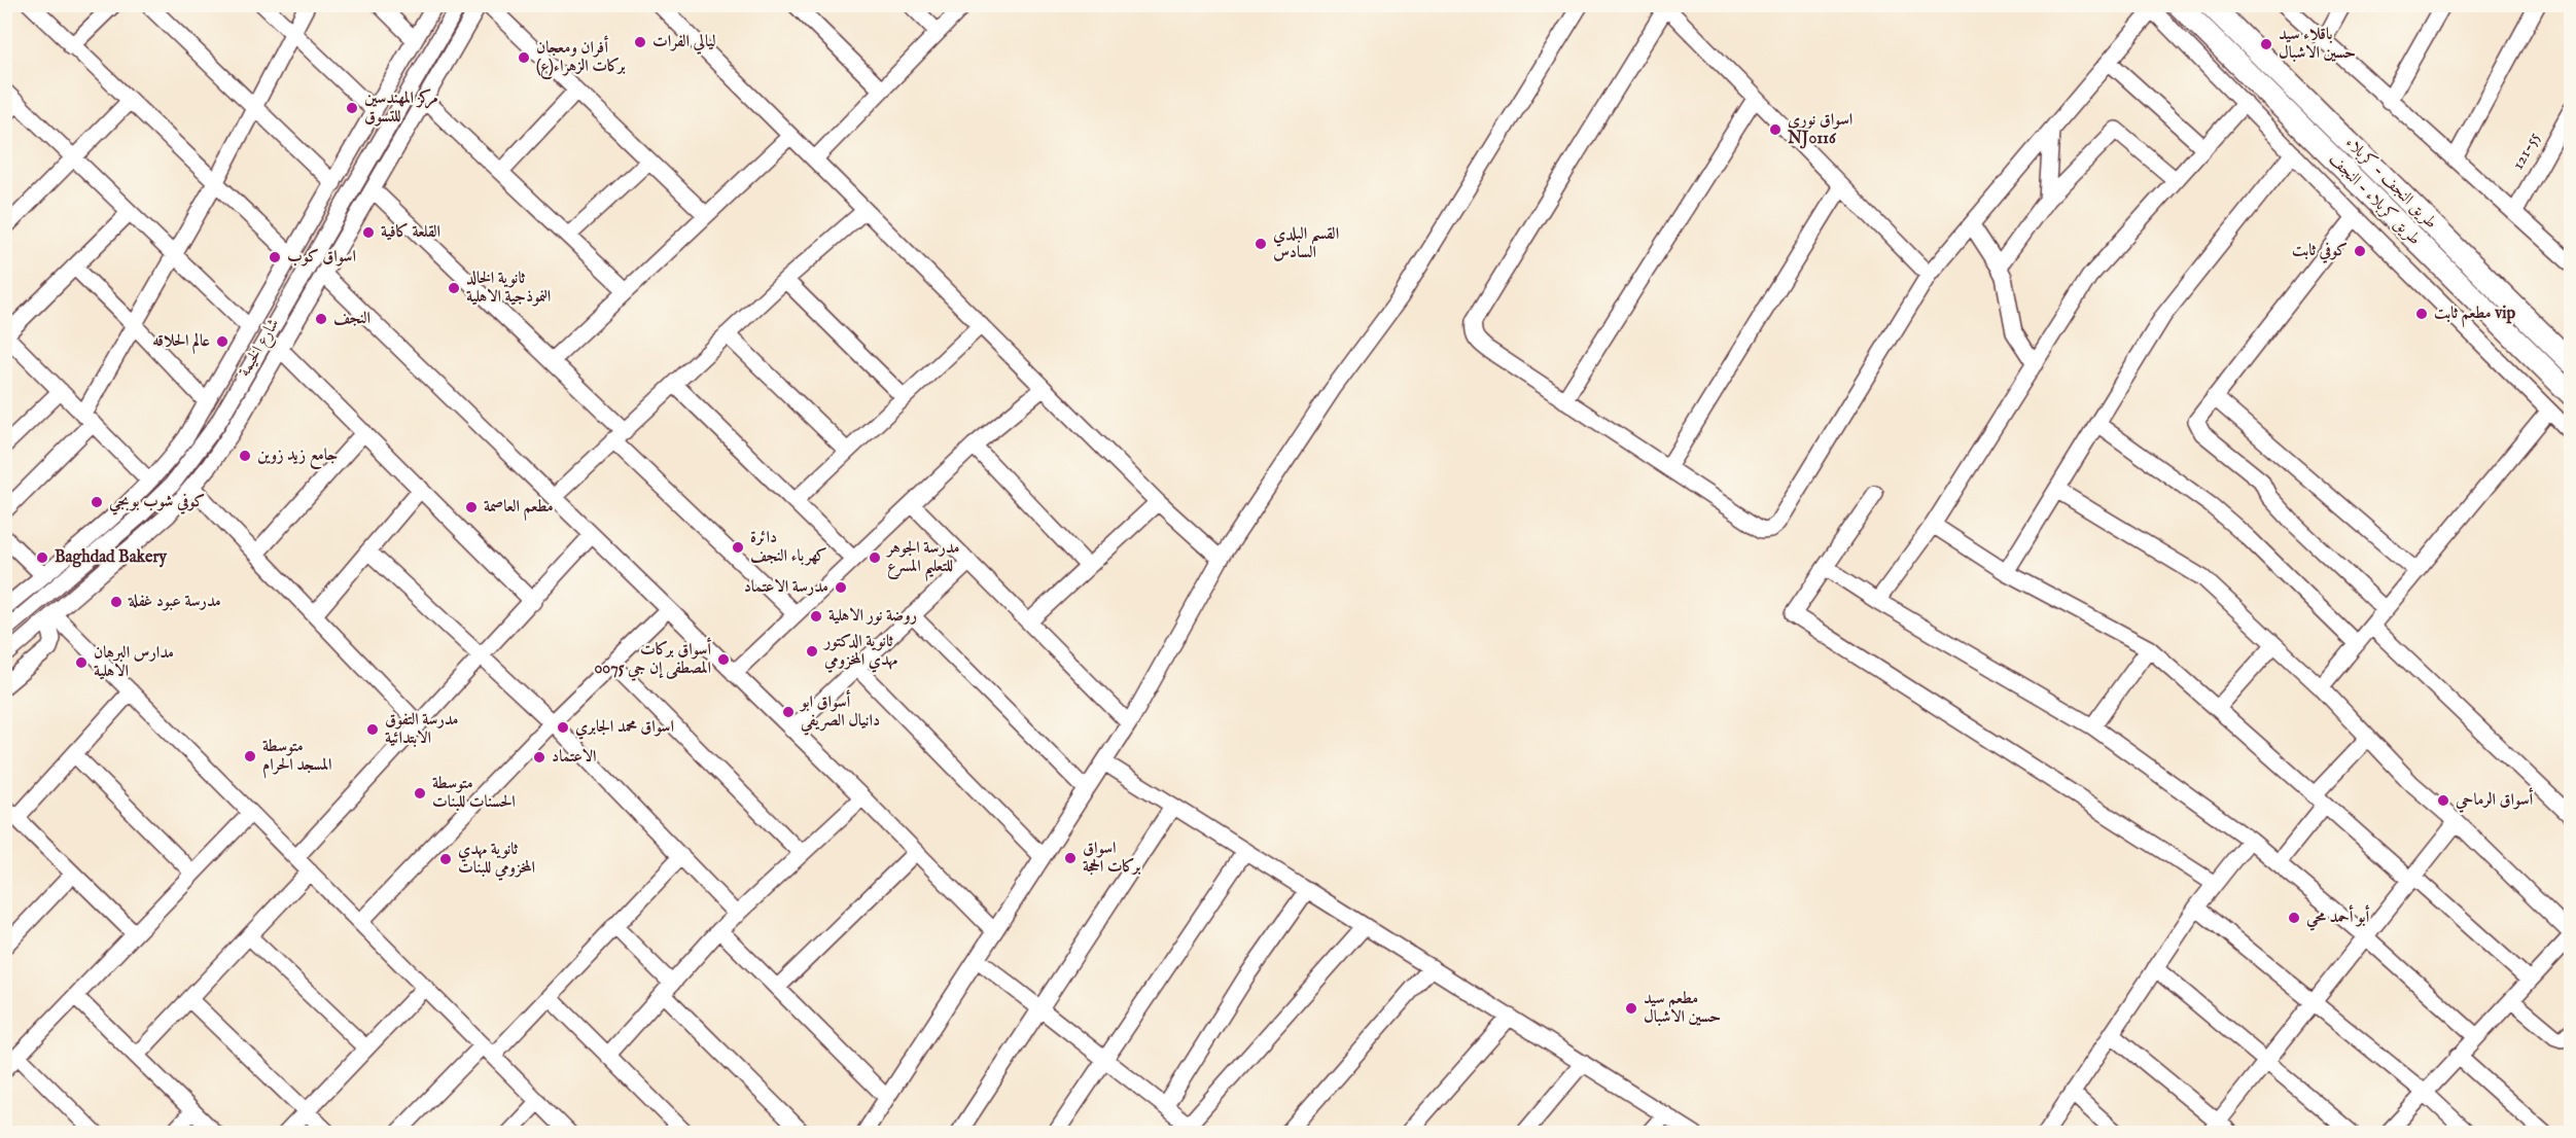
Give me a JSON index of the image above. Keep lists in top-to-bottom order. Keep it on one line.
{"streets":{"highway":["طريق النجف - کربلاء","طريق کربلاء - النجف"],"street":["121-55","شارع الخيمة"]},"places":["ليالي الفرات","باقلاء سيد حسين الاشبال","أفران ومعجان بركات الزهراء(ع)","مركز المهندسين للتسوق","اسواق نوري NJ0116","القلعة كافية","القسم البلدي السادس","كوفي ثابت","اسواق كوب","ثانوية الخالد النموذجية الاهلية","مطعم ثابت vip","النجف","عالم الحلاقه","جامع زيد زوين","كوفي شوب بوبجي","مطعم العاصمة","دائرة كهرباء النجف","Baghdad Bakery","مدرسة الجوهر للتعليم المسرع","مدرسة الاعتماد","مدرسة عبود غفلة","روضة نور الاهلية","ثانوية الدكتور مهدي المخزومي","أسواق بركات المصطفی إن جي 0075","مدارس البرهان الاهلية","أسواق ابو دانيال الصريفي","اسواق محمد الجابري","مدرسة التفوق الابتدائية","متوسطة المسجد الحرام","الاعتماد","متوسطة الحسنات للبنات","أسواق الرماحي","اسواق بركات الحجة","ثانوية مهدي المخزومي للبنات","أبو أحمد محي","مطعم سيد حسين الاشبال"]}
